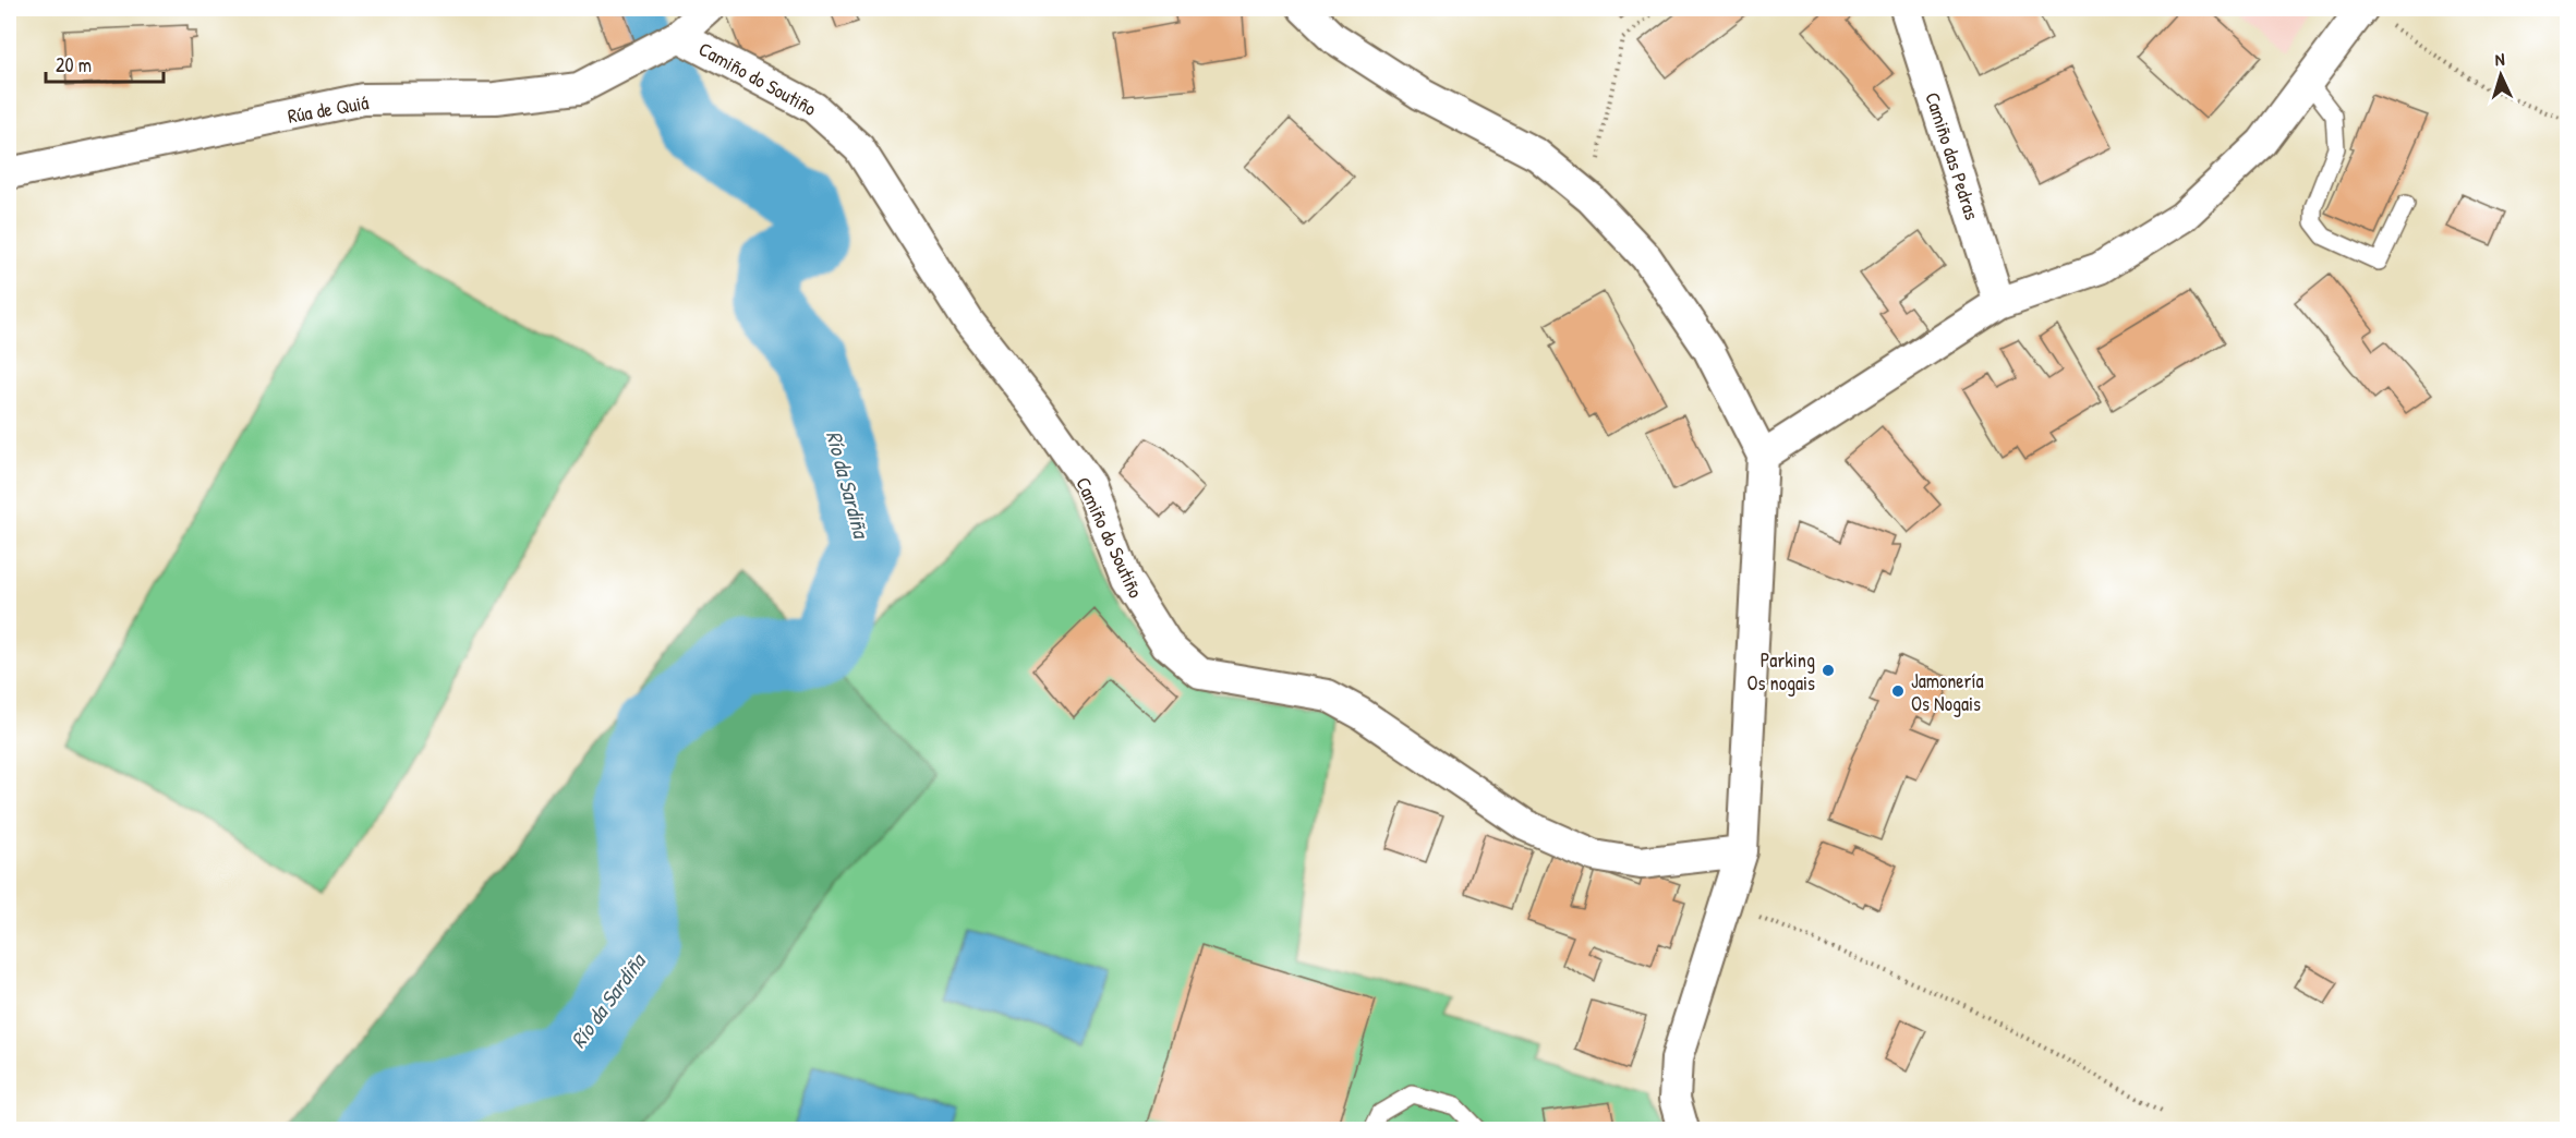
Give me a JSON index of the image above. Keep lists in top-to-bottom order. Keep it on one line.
{"streets":{"street":["Camiño do Soutiño","Rúa de Quiá","Camiño das Pedras"]},"crossings":[["Camiño do Soutiño","Rúa de Quiá"]],"water":["Río da Sardiña"],"places":["Parking Os nogais","Jamonería Os Nogais"],"scale_bar":"20 m","north":"top"}
